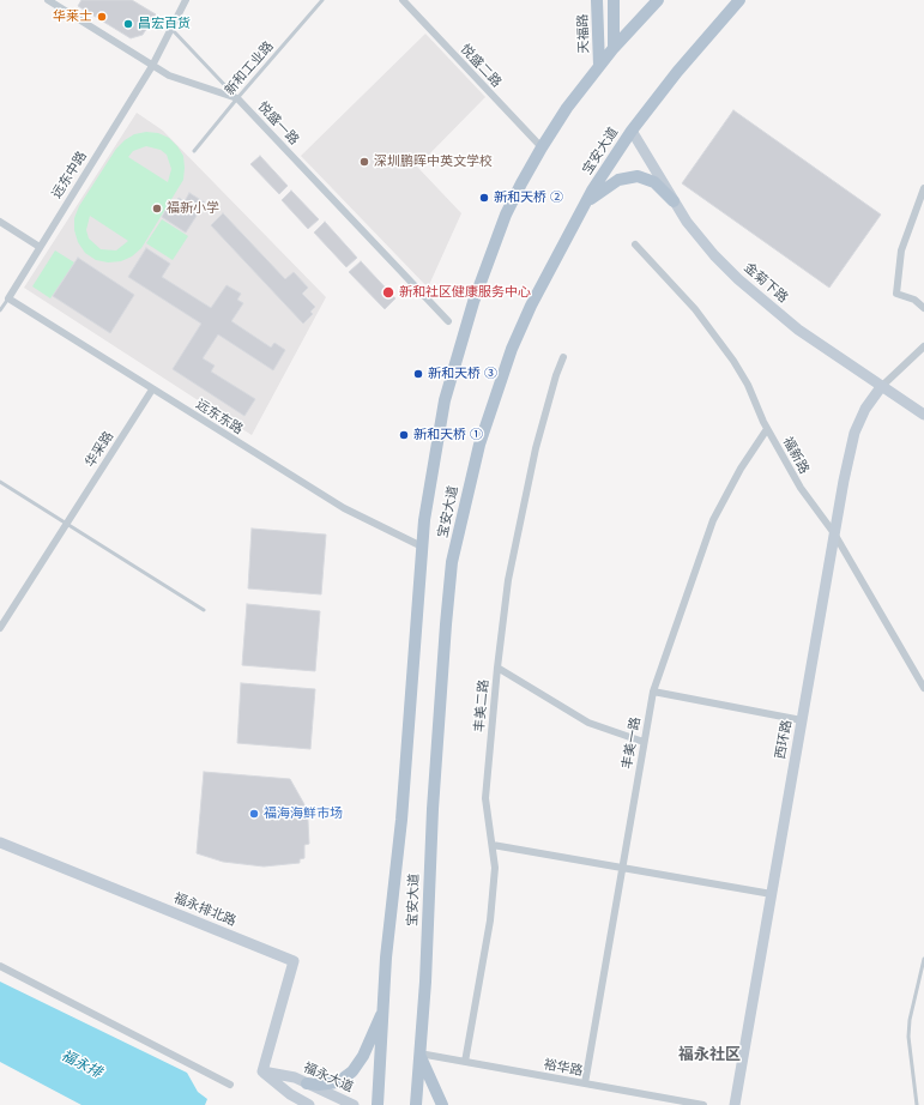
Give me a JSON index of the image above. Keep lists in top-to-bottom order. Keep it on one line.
{"streets":{"main road":["天福路","宝安大道"],"street":["悦盛二路","悦盛一路","远东中路","金菊下路","远东东路","华采路","福新路","丰美二路","西环路","丰美一路","福永排北路","裕华路","福永大道"],"lane":["新和工业路"]},"crossings":[["天福路","宝安大道"],["悦盛二路","宝安大道"],["新和工业路","悦盛一路"],["悦盛一路","远东中路"],["宝安大道","金菊下路"],["宝安大道","远东东路"],["宝安大道","裕华路"],["远东中路","远东东路"],["金菊下路","西环路"],["远东东路","华采路"],["福新路","西环路"],["福新路","丰美一路"],["丰美二路","裕华路"],["丰美一路","裕华路"],["福永排北路","福永大道"]],"districts":["福永社区"],"water":["福永排"],"places":["华莱士","昌宏百货","深圳鹏晖中英文学校","新和天桥 ②","福新小学","新和社区健康服务中心","新和天桥 ③","新和天桥 ①","福海海鲜市场"]}
